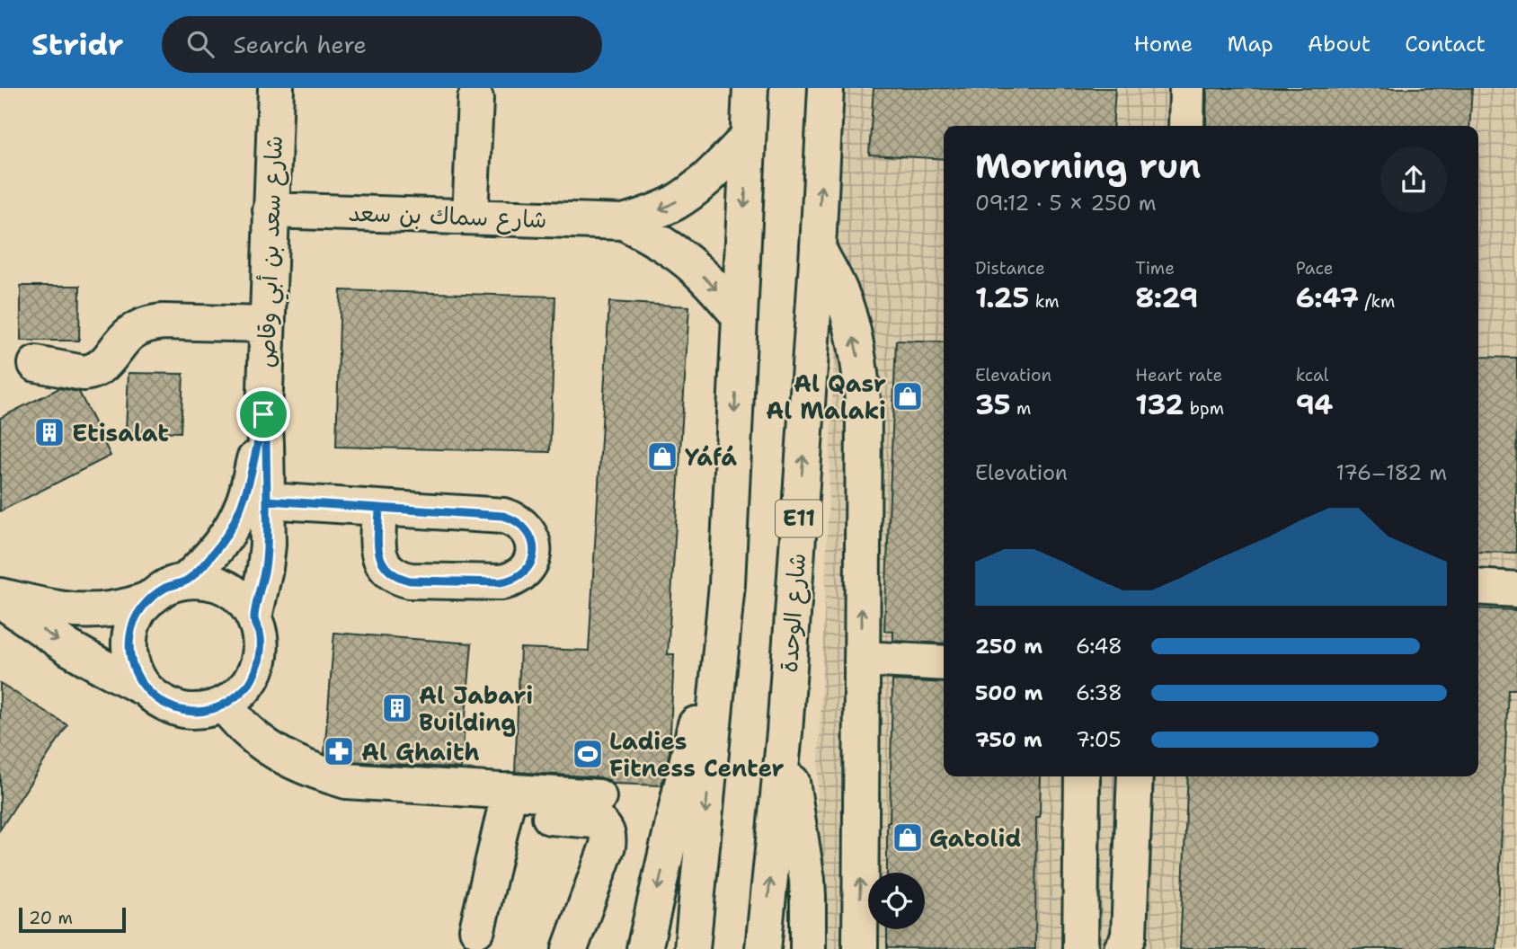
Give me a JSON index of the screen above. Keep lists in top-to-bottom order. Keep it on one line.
{"streets":{"main road":["شارع سماك بن سعد","شارع سعد بن أبي وقاص","E11","شارع الوحدة"]},"crossings":[["شارع سماك بن سعد","شارع سعد بن أبي وقاص"]],"places":{"shop":["Al Qasr Al Malaki","Yáfá","Gatolid"],"building":["Etisalat","Al Jabari Building"],"pharmacy":["Al Ghaith"],"sports":["Ladies Fitness Center"]},"scale_bar":"20 m","page":{"header":"Stridr","search":"Search here","nav":["Home","Map","About","Contact"],"heading":["Morning run","09:12 · 5 × 250 m"],"stats":[["Distance","1.25 km"],["Time","8:29"],["Pace","6:47 /km"],["Elevation","35 m"],["Heart rate","132 bpm"],["kcal","94"]],"chart":["Elevation","176–182 m"],"list":[{"name":"250 m","note":"6:48"},{"name":"500 m","note":"6:38"},{"name":"750 m","note":"7:05"}],"scale":"20 m"}}
